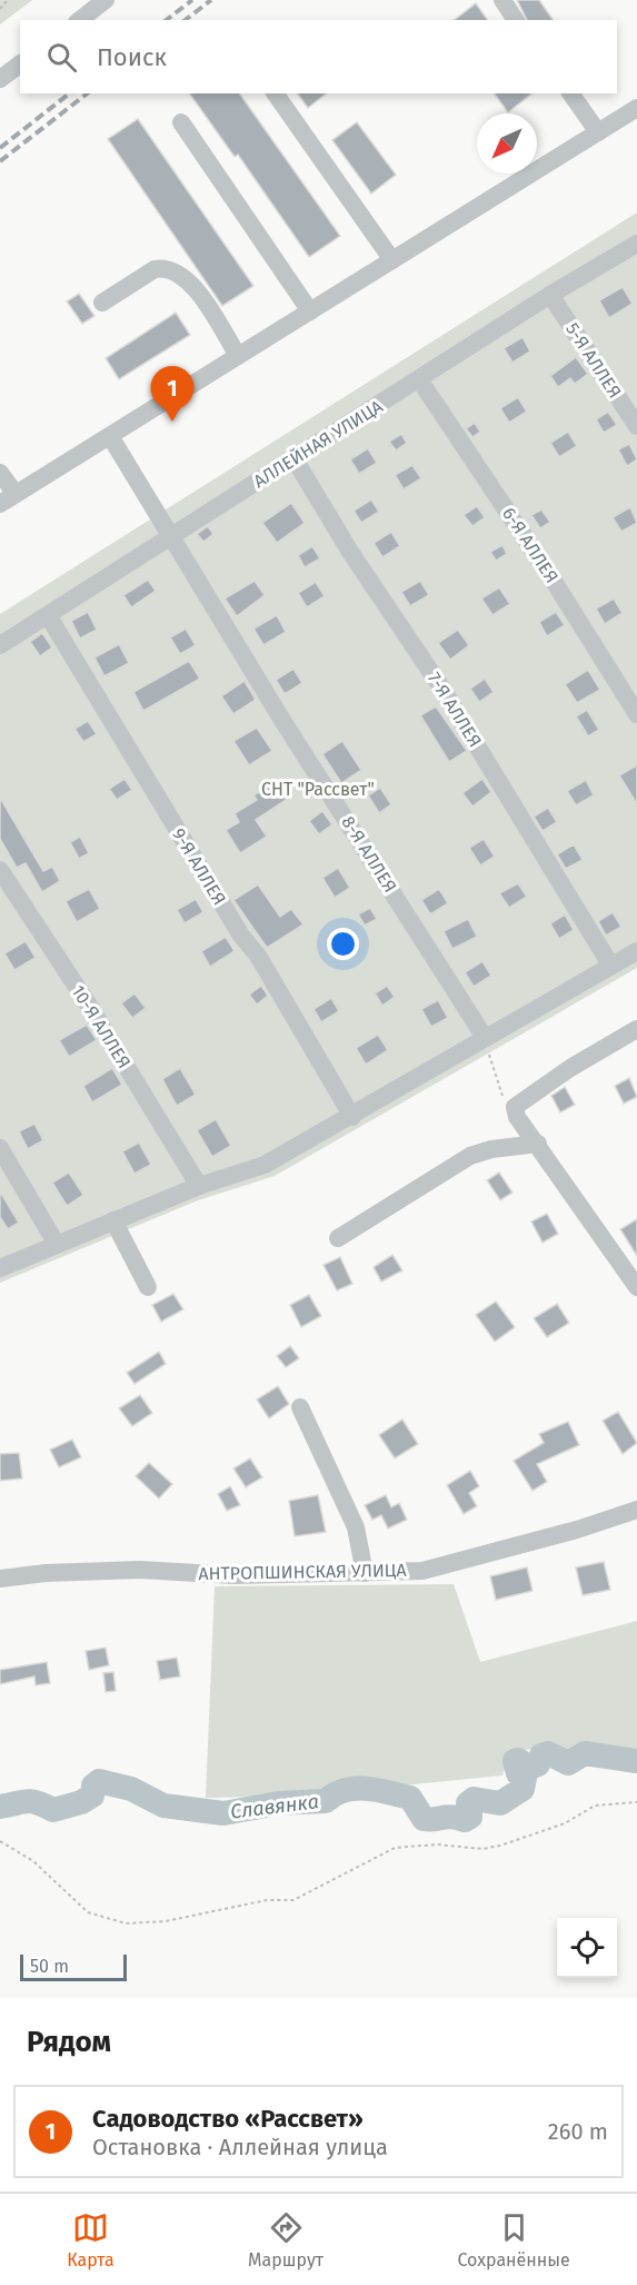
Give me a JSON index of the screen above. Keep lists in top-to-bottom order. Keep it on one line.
{"streets":{"street":["5-Я АЛЛЕЯ","АЛЛЕЙНАЯ УЛИЦА","6-Я АЛЛЕЯ","7-Я АЛЛЕЯ","8-Я АЛЛЕЯ","9-Я АЛЛЕЯ","10-Я АЛЛЕЯ","АНТРОПШИНСКАЯ УЛИЦА"]},"crossings":[["5-Я АЛЛЕЯ","АЛЛЕЙНАЯ УЛИЦА"],["АЛЛЕЙНАЯ УЛИЦА","6-Я АЛЛЕЯ"],["АЛЛЕЙНАЯ УЛИЦА","7-Я АЛЛЕЯ"],["АЛЛЕЙНАЯ УЛИЦА","8-Я АЛЛЕЯ"],["АЛЛЕЙНАЯ УЛИЦА","9-Я АЛЛЕЯ"]],"water":["Славянка"],"parks":["СНТ \"Рассвет\""],"scale_bar":"50 m","north":"bottom left","page":{"search":"Поиск","pins":"1","scale":"50 m","heading":"Рядом","list":[{"mark":"1","name":"Садоводство «Рассвет»","note":"Остановка · Аллейная улица","value":"260 m"}],"nav":["Карта","Маршрут","Сохранённые"]}}
